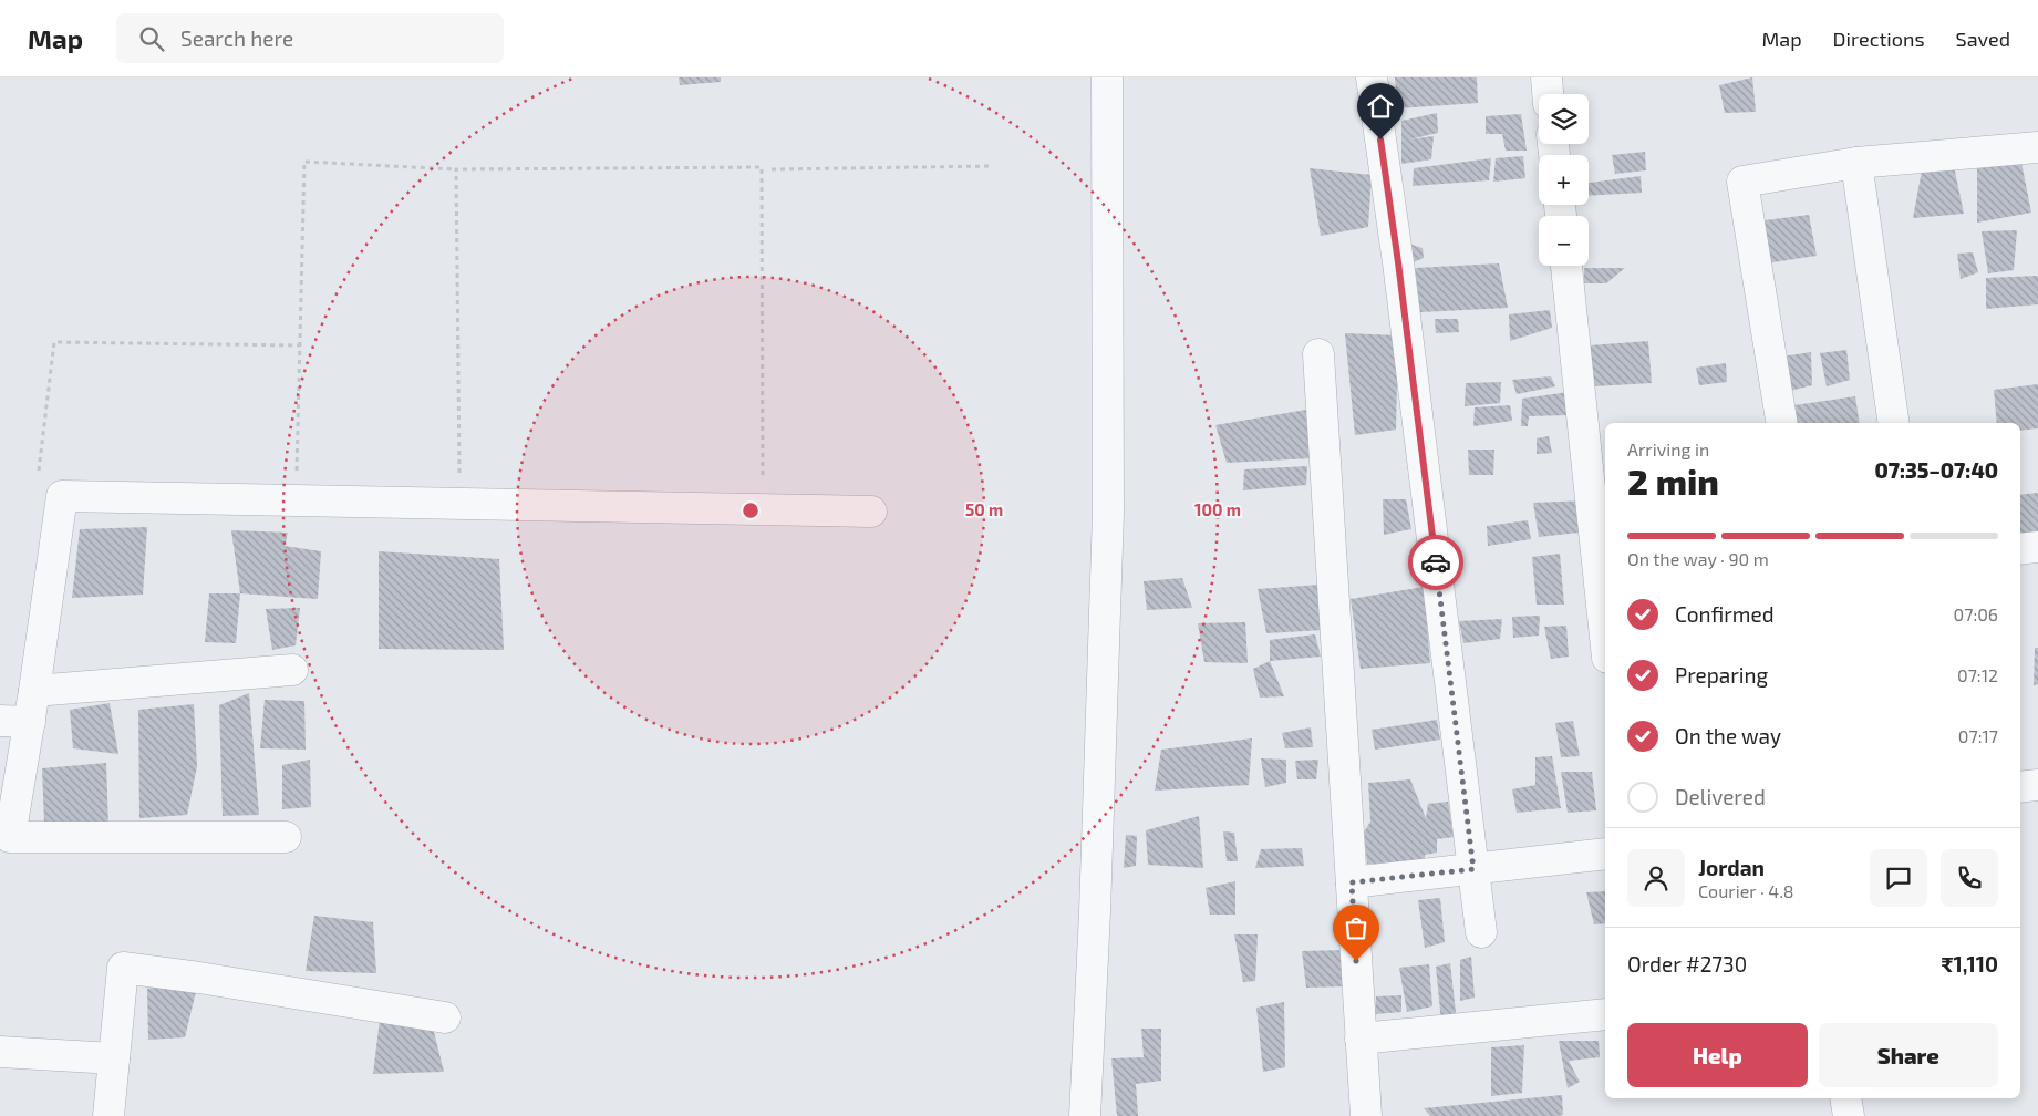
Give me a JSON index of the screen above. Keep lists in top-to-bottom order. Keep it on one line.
{"page":{"header":"Map","search":"Search here","nav":["Map","Directions","Saved"],"map_buttons":["+","−"],"heading":["2 min","Arriving in","07:35–07:40"],"panel":["Jordan","Courier · 4.8","Order #2730","₹1,110"],"bar":"On the way · 90 m","list":[["Confirmed","07:06"],["Preparing","07:12"],["On the way","07:17"],"Delivered"],"buttons":["Help","Share"]},"rings":["50 m","100 m"]}
